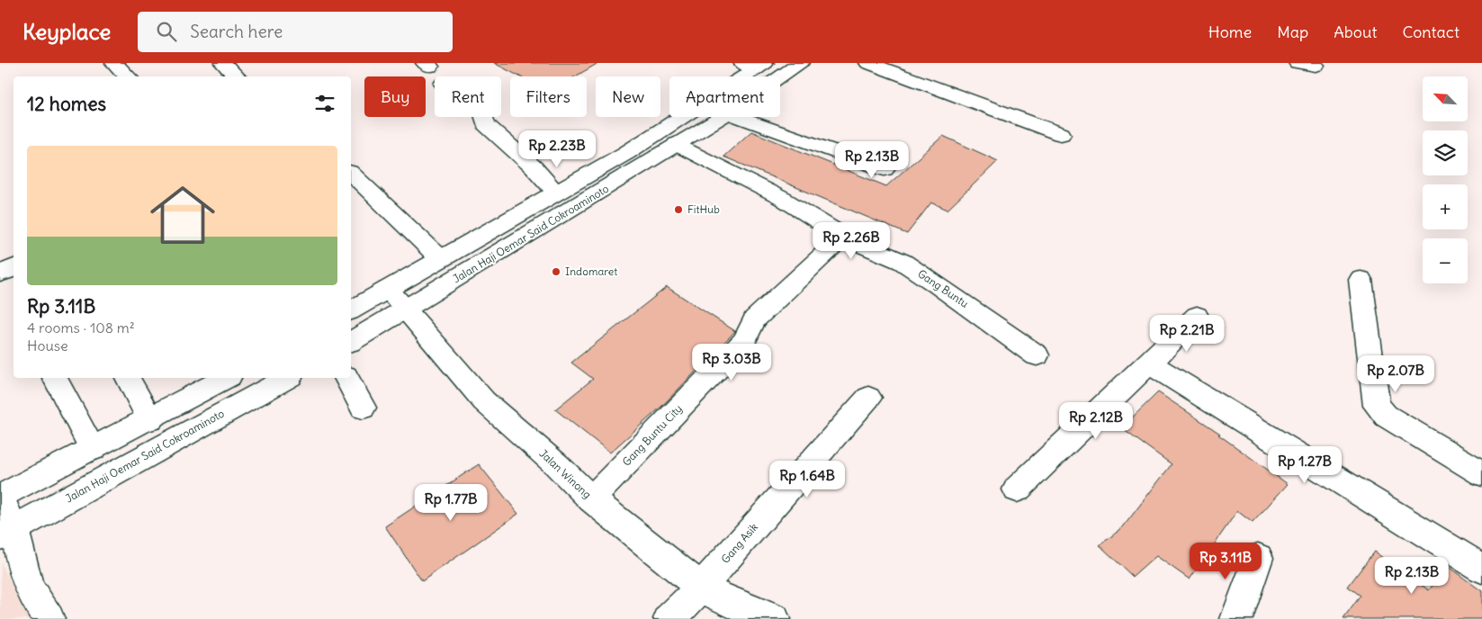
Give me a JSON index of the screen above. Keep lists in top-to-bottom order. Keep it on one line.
{"streets":{"street":["Jalan Haji Oemar Said Cokroaminoto","Gang Buntu","Gang Buntu City","Jalan Winong","Gang Asik"]},"crossings":[["Jalan Haji Oemar Said Cokroaminoto","Gang Buntu"],["Jalan Haji Oemar Said Cokroaminoto","Jalan Winong"],["Gang Buntu","Gang Buntu City"],["Gang Buntu City","Jalan Winong"],["Jalan Winong","Gang Asik"]],"places":["FitHub","Indomaret"],"north":"top left","page":{"header":"Keyplace","search":"Search here","nav":["Home","Map","About","Contact"],"map_buttons":["+","−"],"chip":["Buy","Rent","Filters","New","Apartment"],"heading":"12 homes","price":["Rp 2.23B","Rp 2.13B","Rp 2.26B","Rp 2.21B","Rp 3.03B","Rp 2.07B","Rp 2.12B","Rp 1.27B","Rp 1.64B","Rp 1.77B","Rp 3.11B","Rp 2.13B"],"list":[{"name":"Rp 3.11B","note":"4 rooms · 108 m² · House"}]}}
